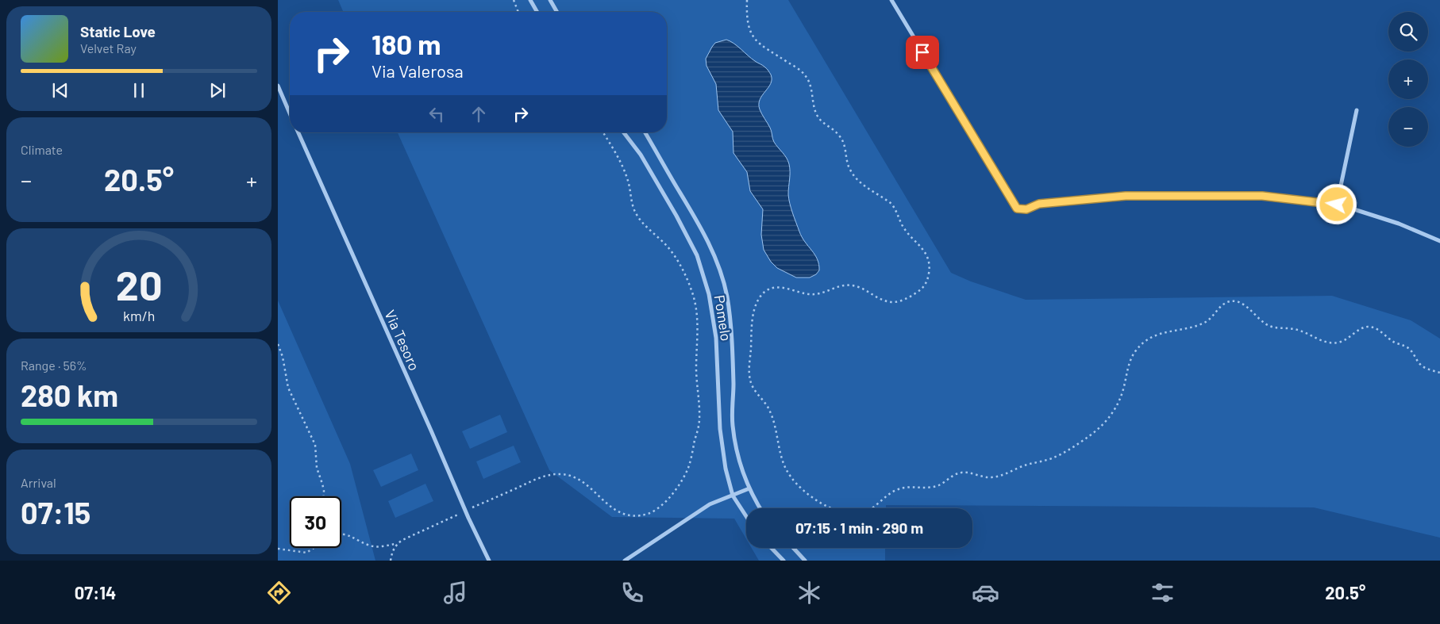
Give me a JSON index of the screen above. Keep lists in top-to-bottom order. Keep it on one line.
{"streets":{"street":["Pomelo","Via Tesoro"]},"page":{"map_buttons":["+","−"],"turn":["180 m","Via Valerosa"],"song":["Static Love","Velvet Ray"],"tile":["Climate",["Range · 56%","280 km"],["Arrival","07:15"]],"heat":["−","20.5°","+"],"limit":"30","trip":"07:15 · 1 min · 290 m","tabs":["07:14","20.5°"],"gauge":["20","km/h"]}}
